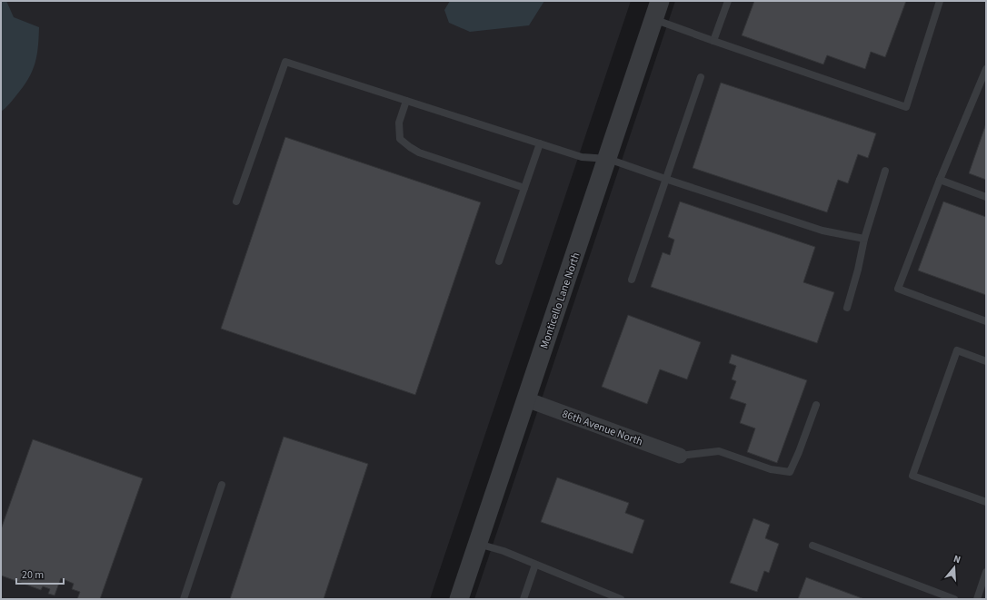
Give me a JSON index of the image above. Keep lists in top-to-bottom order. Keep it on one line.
{"streets":{"street":["Monticello Lane North","86th Avenue North"]},"crossings":[["Monticello Lane North","86th Avenue North"]],"scale_bar":"20 m","north":"top"}
